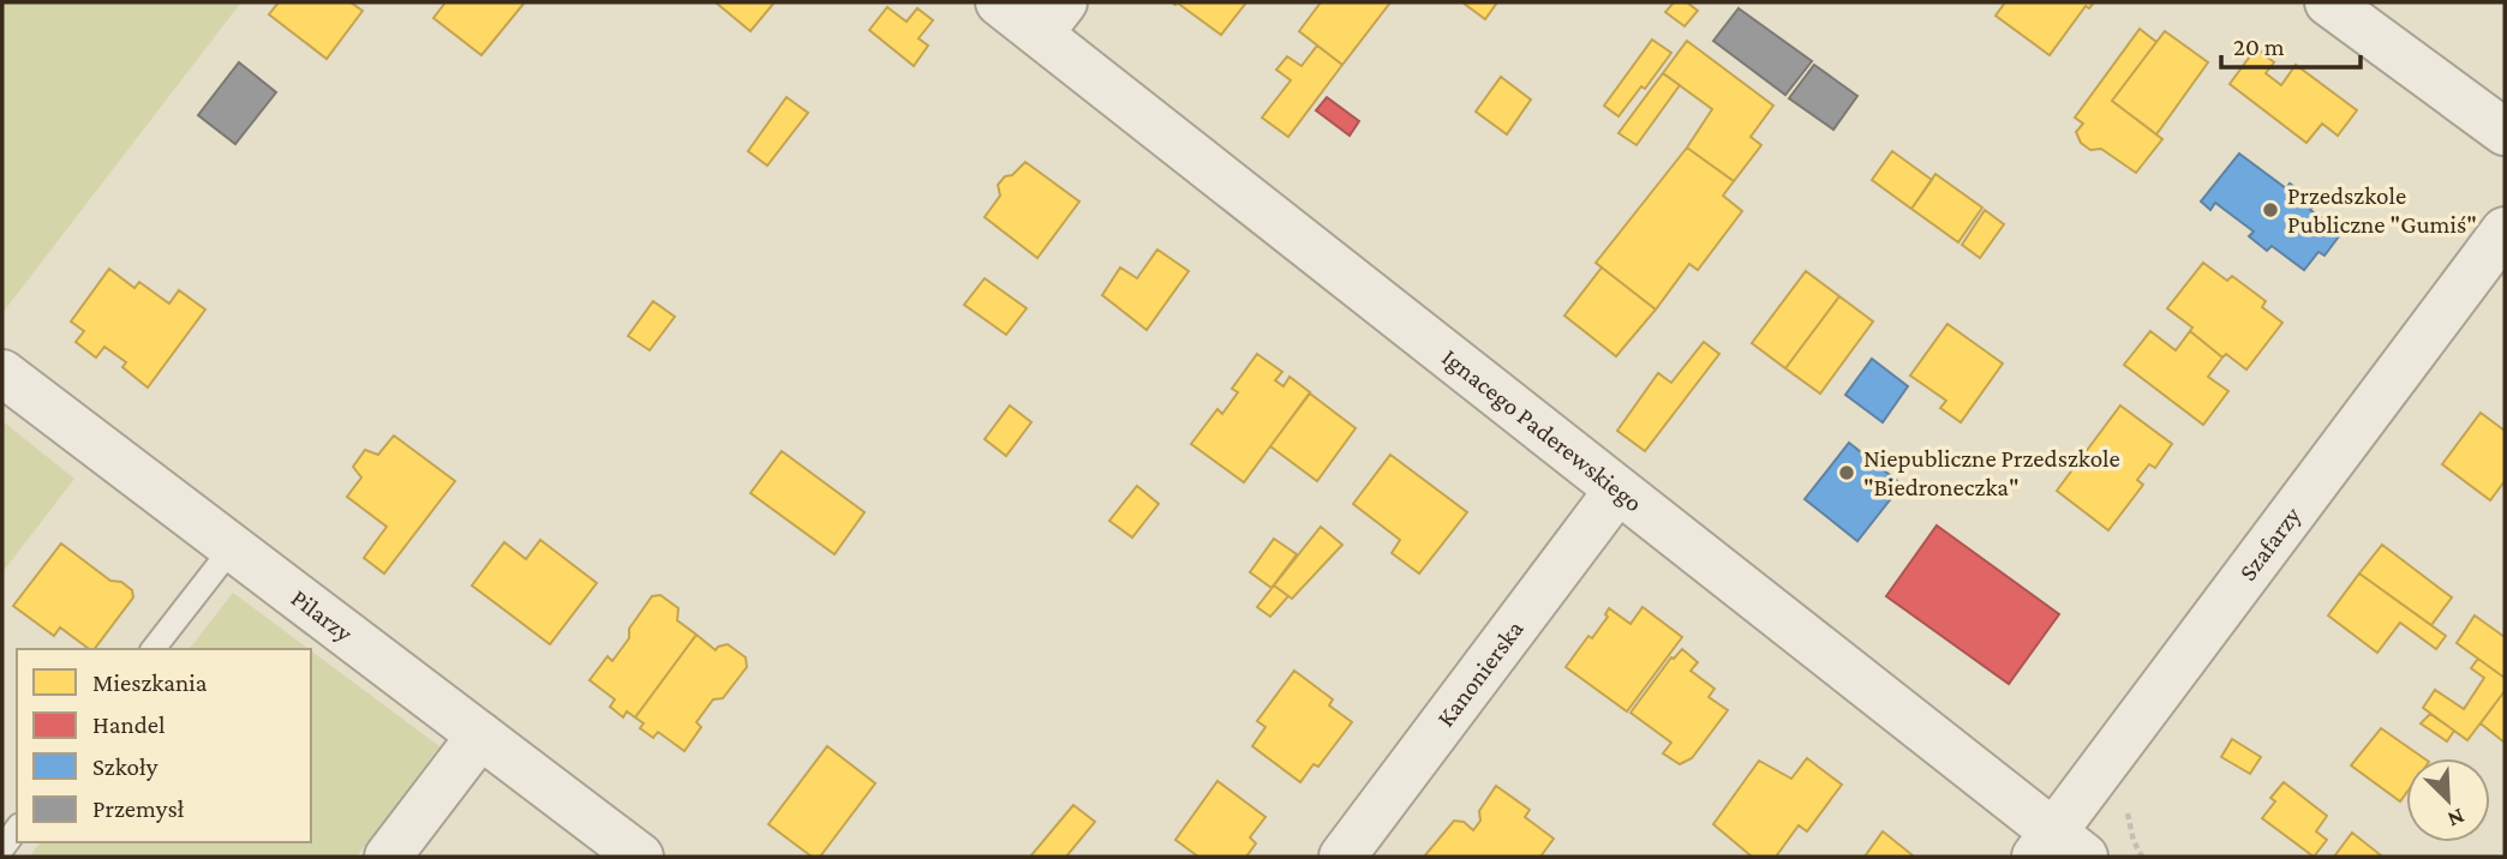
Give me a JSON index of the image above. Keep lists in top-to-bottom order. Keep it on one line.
{"streets":{"street":["Ignacego Paderewskiego","Szafarzy","Pilarzy","Kanonierska"]},"crossings":[["Ignacego Paderewskiego","Szafarzy"],["Ignacego Paderewskiego","Kanonierska"]],"places":["Przedszkole Publiczne \"Gumiś\"","Niepubliczne Przedszkole \"Biedroneczka\""],"legend":["Mieszkania","Handel","Szkoły","Przemysł"],"scale_bar":"20 m","north":"bottom right"}
